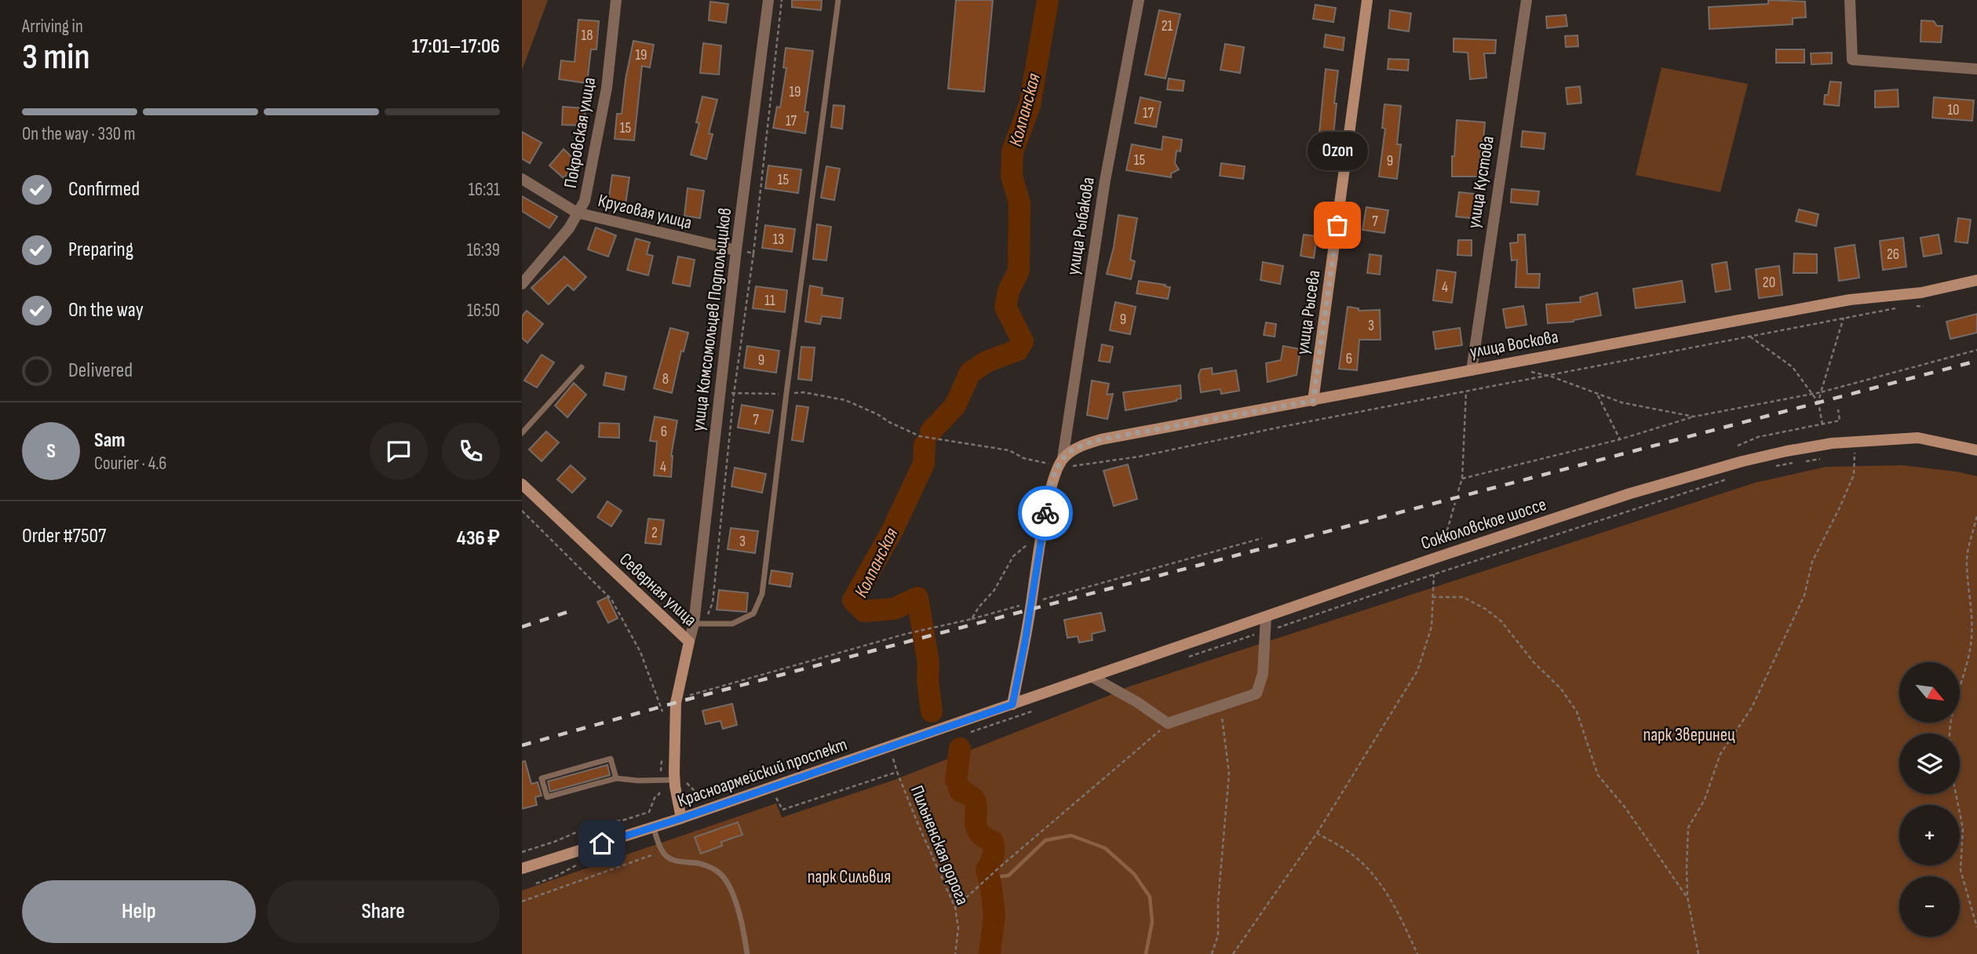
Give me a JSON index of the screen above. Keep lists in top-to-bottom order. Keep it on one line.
{"streets":{"main road":["улица Рысева","улица Воскова","Сокколовское шоссе","Северная улица","Красноармейский проспект"],"street":["Покровская улица","улица Кустова","Круговая улица","улица Рыбакова","улица Комсомольцев Подпольщиков"],"path":["Пильненская дорога"]},"crossings":[["Покровская улица","Круговая улица"],["улица Кустова","улица Воскова"],["Круговая улица","улица Комсомольцев Подпольщиков"],["улица Рыбакова","улица Воскова"],["улица Рысева","улица Воскова"],["улица Комсомольцев Подпольщиков","Северная улица"],["Сокколовское шоссе","Красноармейский проспект"],["Северная улица","Красноармейский проспект"]],"water":["Колпанская"],"parks":["парк Зверинец","парк Сильвия"],"places":["Ozon"],"house_numbers":["21","18","19","19","10","17","17","15","15","9","15","7","13","26","20","4","11","9","3","6","9","8","7","6","4","2","3"],"north":"bottom right","page":{"heading":["3 min","Arriving in","17:01–17:06"],"panel":["Sam","Courier · 4.6","Order #7507","436 ₽"],"bar":"On the way · 330 m","bubble":"Ozon","list":[["Confirmed","16:31"],["Preparing","16:39"],["On the way","16:50"],"Delivered"],"round":"S","map_buttons":["+","−"],"buttons":["Help","Share"]}}
